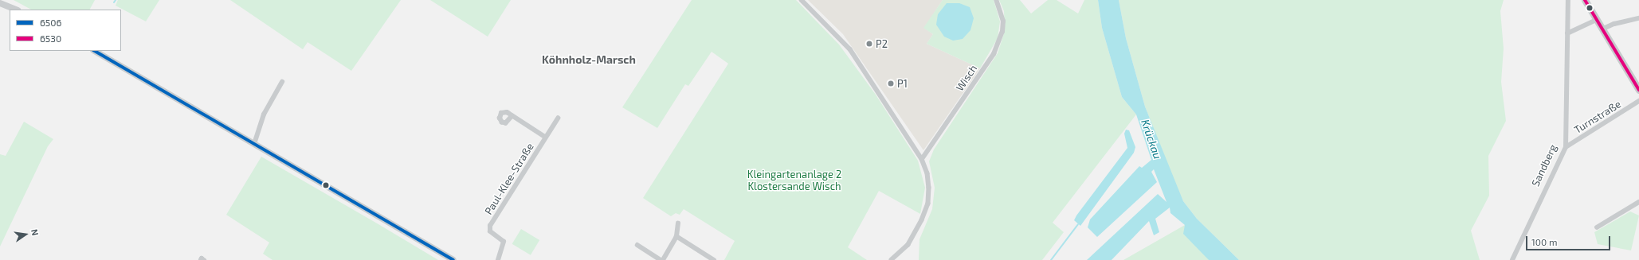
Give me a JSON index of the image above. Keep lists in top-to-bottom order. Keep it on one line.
{"streets":{"street":["Wisch","Turnstraße","Sandberg","Paul-Klee-Straße"]},"crossings":[["Turnstraße","Sandberg"]],"districts":["Köhnholz-Marsch"],"water":["Krückau"],"parks":["Kleingartenanlage 2 Klostersande Wisch"],"places":["P2","P1"],"lines":["transit line 6530","transit line 6506"],"legend":["6506","6530"],"scale_bar":"100 m","north":"right"}
